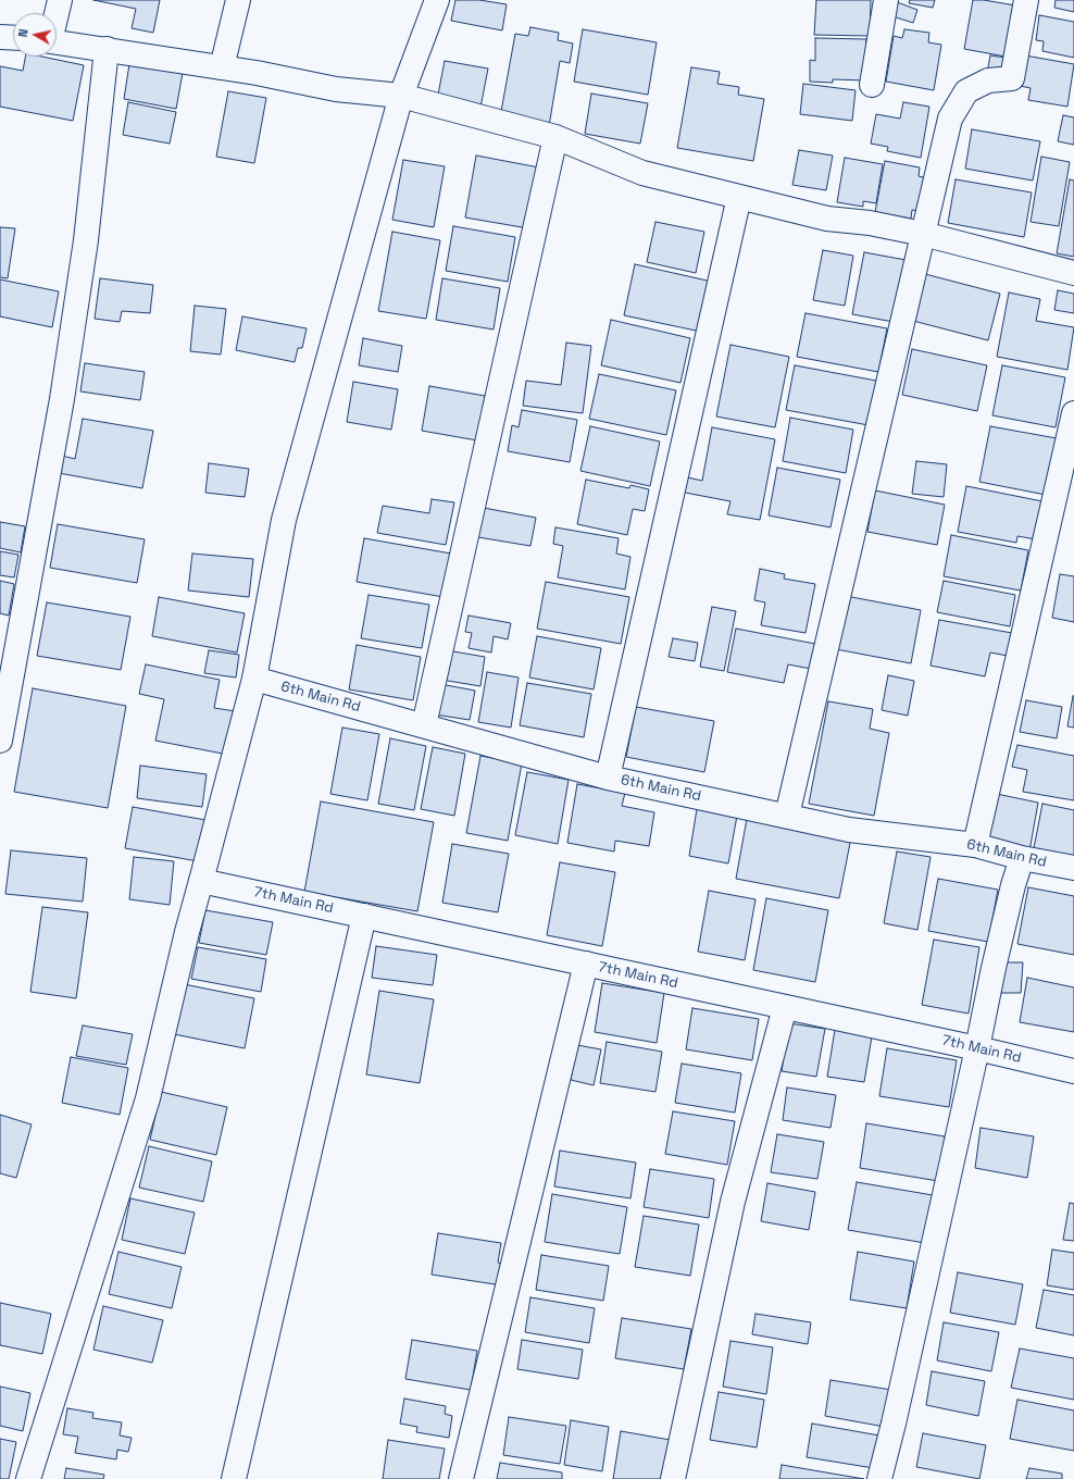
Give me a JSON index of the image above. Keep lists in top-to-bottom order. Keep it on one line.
{"streets":{"street":["6th Main Rd","7th Main Rd"]},"north":"left"}
